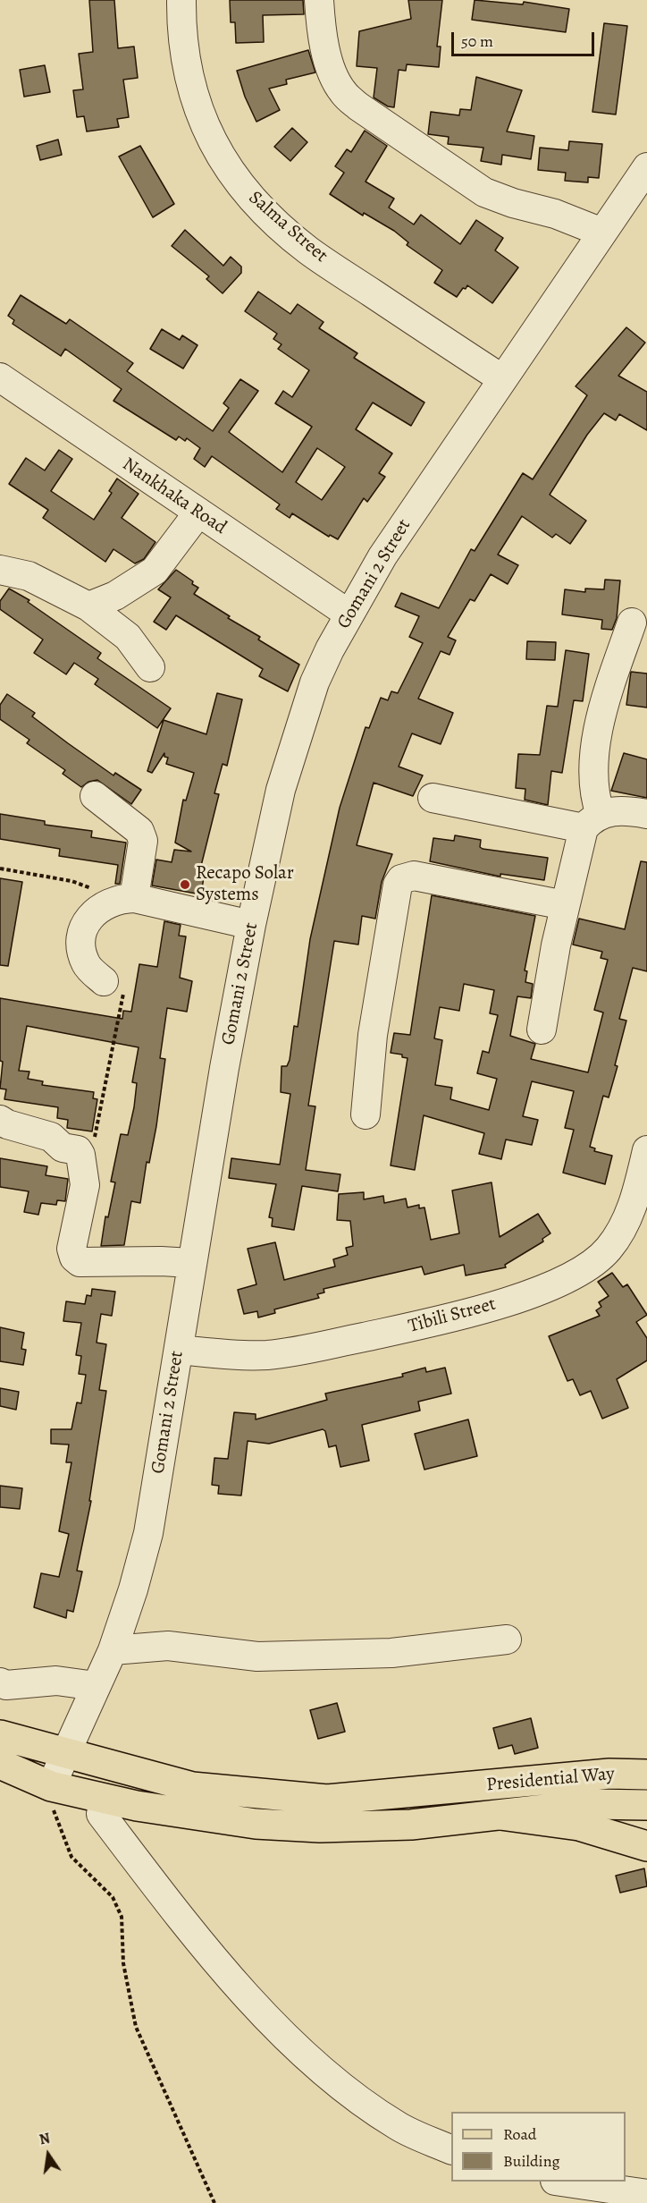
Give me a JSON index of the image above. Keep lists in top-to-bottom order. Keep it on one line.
{"streets":{"main road":["Presidential Way"],"street":["Salma Street","Nankhaka Road","Gomani 2 Street","Tibili Street"]},"crossings":[["Salma Street","Gomani 2 Street"],["Nankhaka Road","Gomani 2 Street"],["Gomani 2 Street","Tibili Street"],["Gomani 2 Street","Presidential Way"]],"places":["Recapo Solar Systems"],"legend":["Road","Building"],"scale_bar":"50 m","north":"top"}
